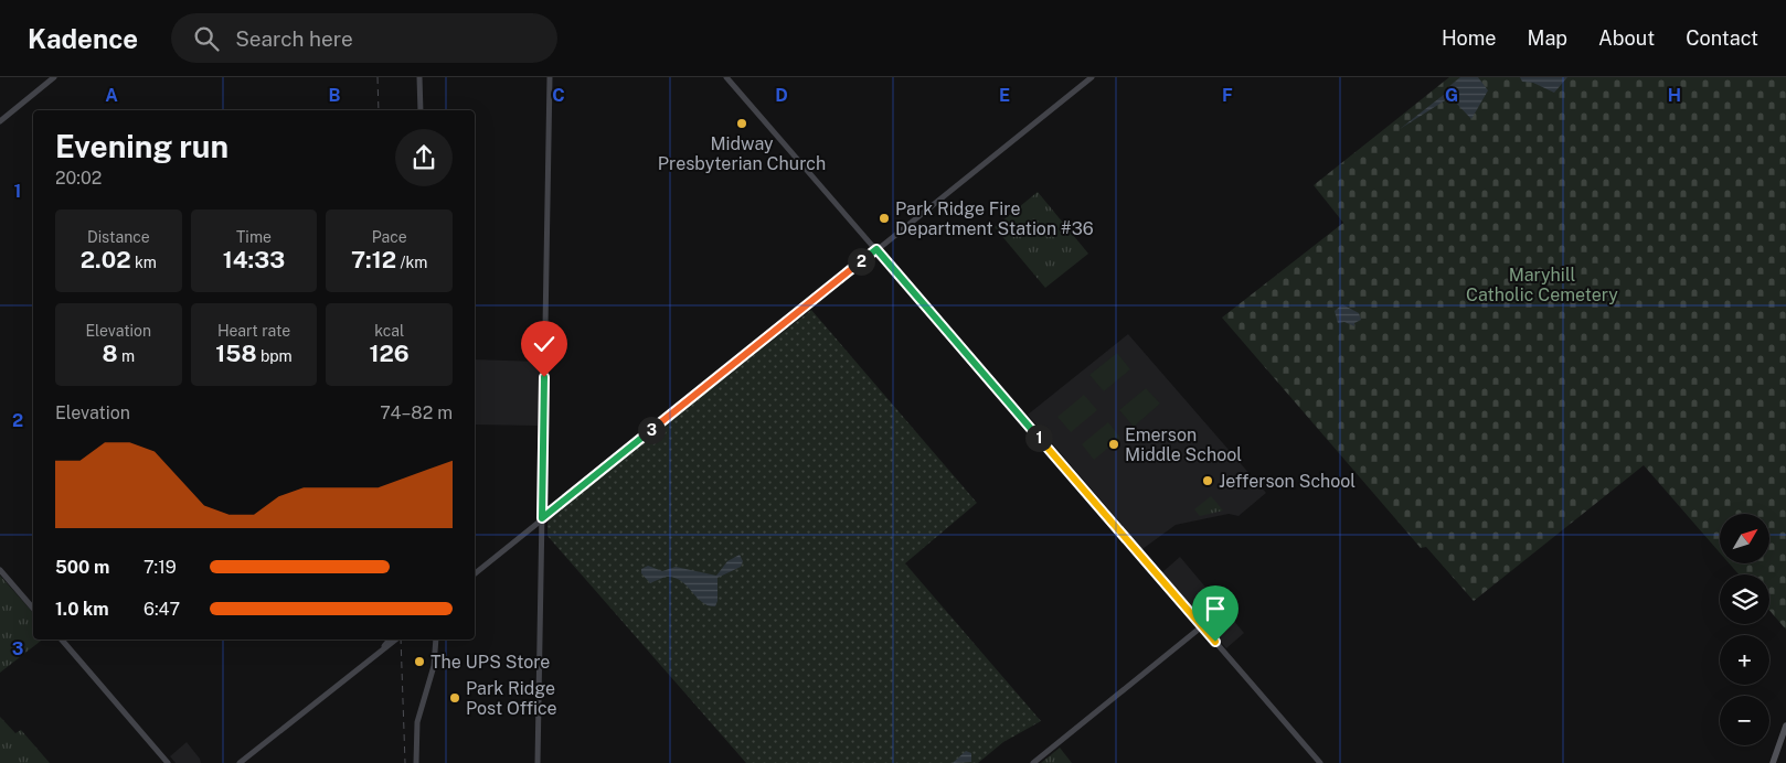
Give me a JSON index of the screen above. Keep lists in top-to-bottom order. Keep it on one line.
{"parks":["Maryhill Catholic Cemetery"],"places":["Midway Presbyterian Church","Park Ridge Fire Department Station #36","Emerson Middle School","Jefferson School","The UPS Store","Park Ridge Post Office"],"north":"top right","page":{"header":"Kadence","search":"Search here","nav":["Home","Map","About","Contact"],"heading":["Evening run","20:02"],"stats":[["Distance","2.02 km"],["Time","14:33"],["Pace","7:12 /km"],["Elevation","8 m"],["Heart rate","158 bpm"],["kcal","126"]],"pins":["2","3","1"],"chart":["Elevation","74–82 m"],"map_buttons":["+","−"],"list":[{"name":"500 m","note":"7:19"},{"name":"1.0 km","note":"6:47"}]},"grid":{"columns":["A","B","C","D","E","F","G","H"],"rows":["1","2","3"]}}
